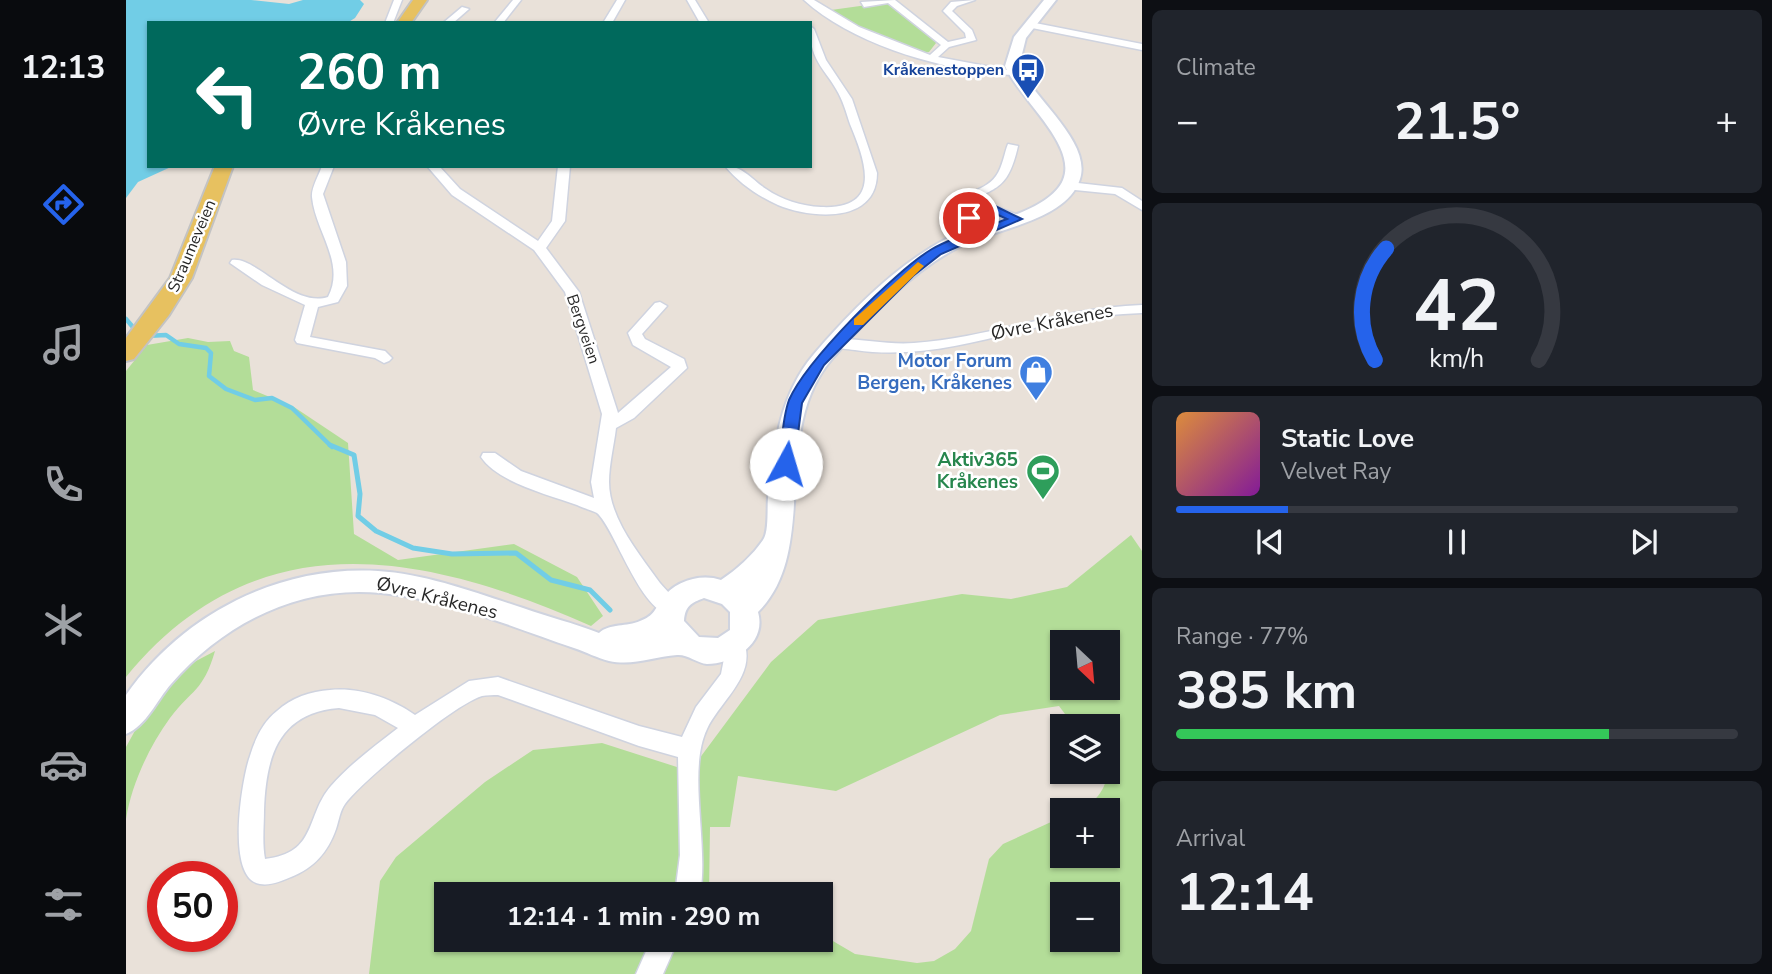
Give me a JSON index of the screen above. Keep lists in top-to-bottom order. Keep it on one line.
{"streets":{"main road":["Straumeveien","Øvre Kråkenes"],"street":["Bergveien"]},"crossings":[["Øvre Kråkenes","Bergveien"]],"places":{"bus stop":["Kråkenestoppen"],"shop":["Motor Forum Bergen, Kråkenes"],"sports":["Aktiv365 Kråkenes"]},"north":"bottom right","page":{"tabs":"12:13","tile":["Climate",["Range · 77%","385 km"],["Arrival","12:14"]],"turn":["260 m","Øvre Kråkenes"],"heat":["−","21.5°","+"],"song":["Static Love","Velvet Ray"],"map_buttons":["+","−"],"limit":"50","trip":"12:14 · 1 min · 290 m","gauge":["42","km/h"]}}
